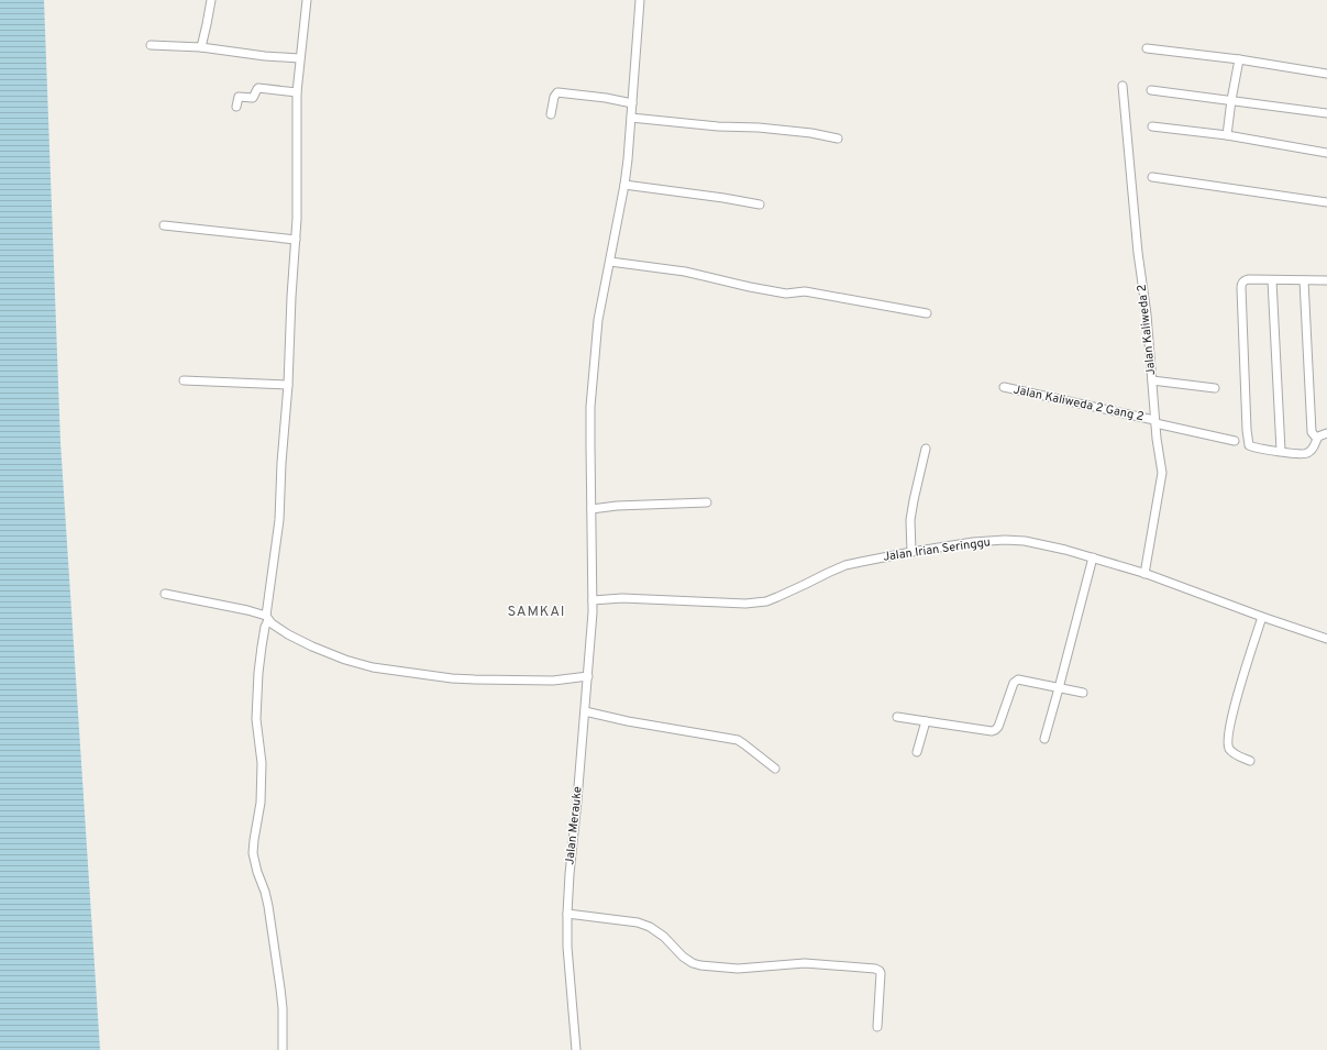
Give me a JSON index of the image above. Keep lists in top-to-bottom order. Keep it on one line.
{"streets":{"street":["Jalan Kaliweda 2","Jalan Kaliweda 2 Gang 2","Jalan Irian Seringgu","Jalan Merauke"]},"crossings":[["Jalan Kaliweda 2","Jalan Kaliweda 2 Gang 2"],["Jalan Kaliweda 2","Jalan Irian Seringgu"],["Jalan Irian Seringgu","Jalan Merauke"]],"districts":["SAMKAI"]}
